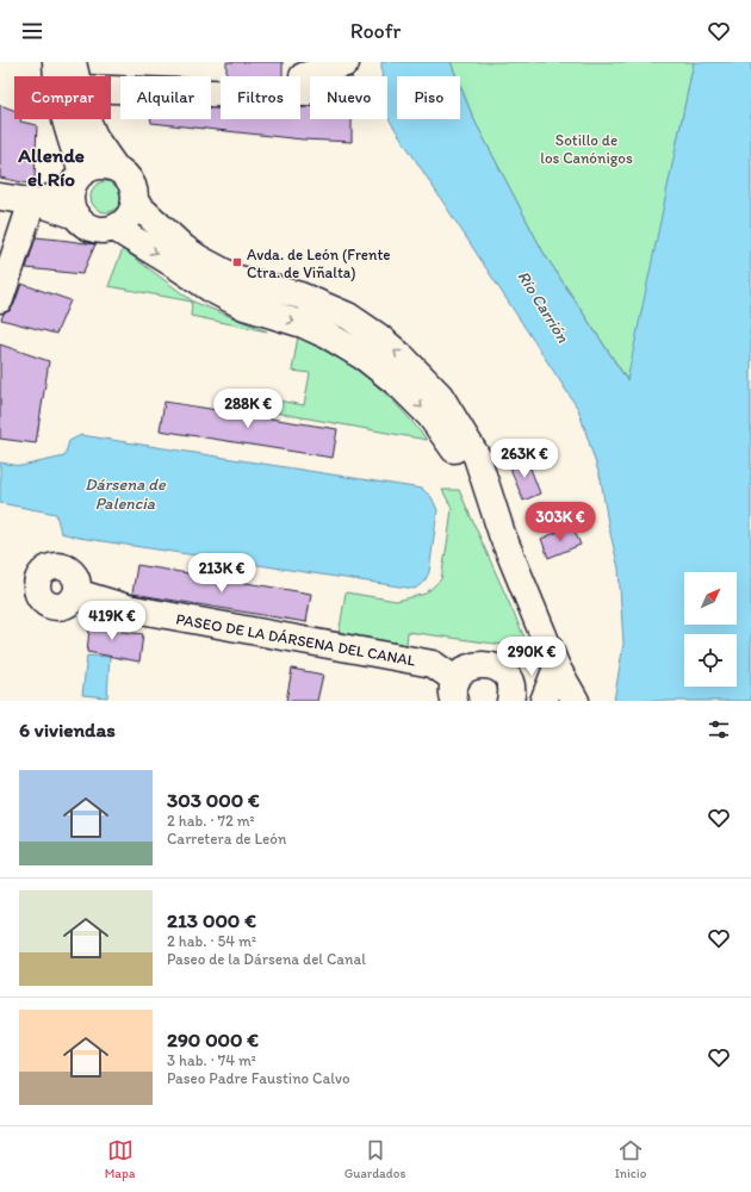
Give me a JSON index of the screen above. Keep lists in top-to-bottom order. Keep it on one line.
{"streets":{"main road":["PASEO DE LA DÁRSENA DEL CANAL"]},"districts":["Allende el Río"],"water":["Río Carrión","Dársena de Palencia"],"parks":["Sotillo de los Canónigos"],"places":{"transit":["Avda. de León (Frente Ctra. de Viñalta)"]},"north":"top right","page":{"header":"Roofr","chip":["Comprar","Alquilar","Filtros","Nuevo","Piso"],"price":["288K €","263K €","303K €","213K €","419K €","290K €"],"heading":"6 viviendas","list":[{"name":"303 000 €","note":"2 hab. · 72 m² · Carretera de León"},{"name":"213 000 €","note":"2 hab. · 54 m² · Paseo de la Dársena del Canal"},{"name":"290 000 €","note":"3 hab. · 74 m² · Paseo Padre Faustino Calvo"}],"tabs":["Mapa","Guardados","Inicio"]}}
